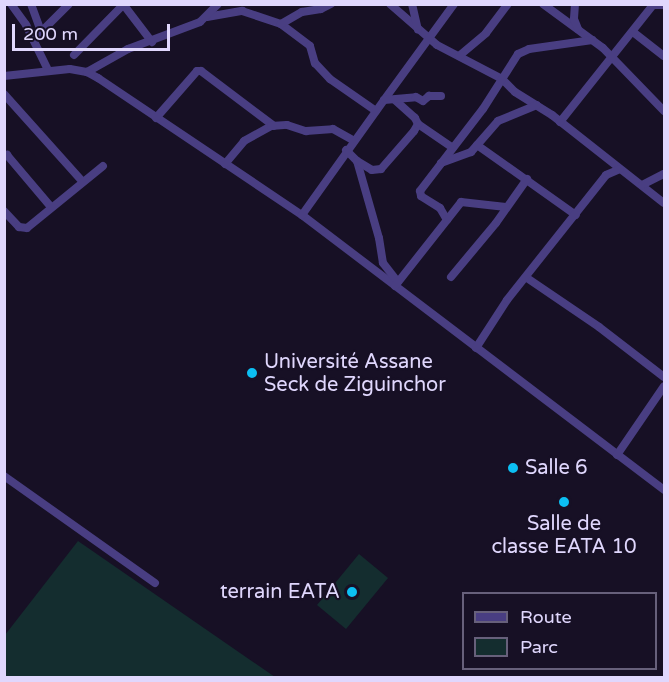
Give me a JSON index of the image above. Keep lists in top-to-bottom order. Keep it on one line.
{"places":["Université Assane Seck de Ziguinchor","Salle 6","Salle de classe EATA 10","terrain EATA"],"legend":["Route","Parc"],"scale_bar":"200 m"}
